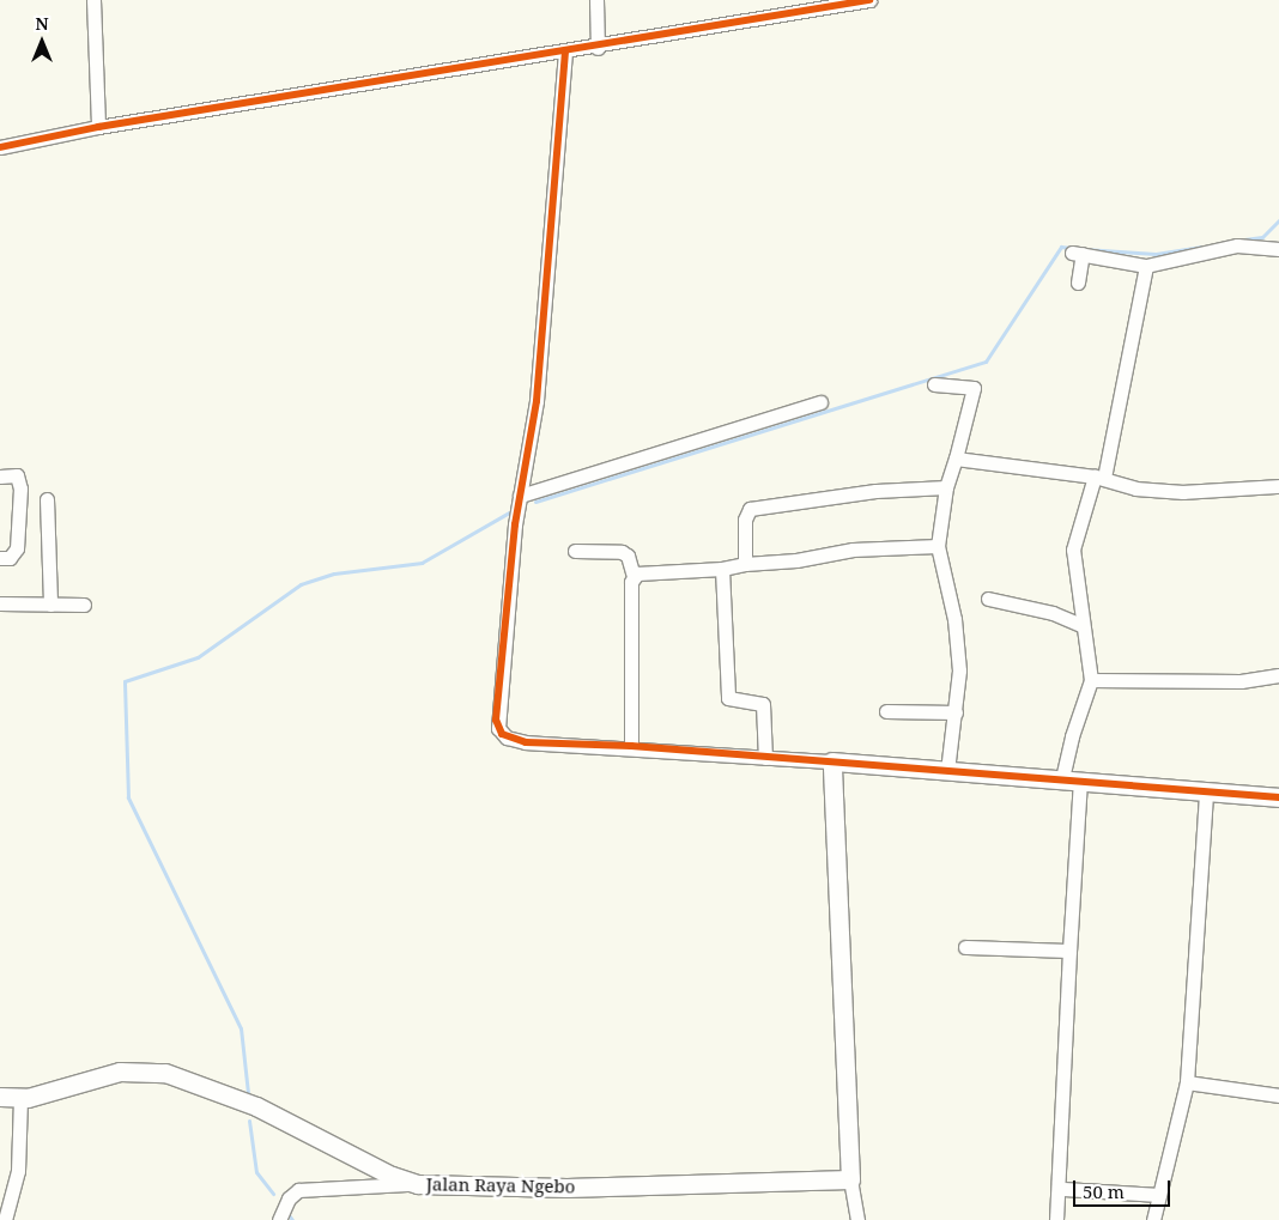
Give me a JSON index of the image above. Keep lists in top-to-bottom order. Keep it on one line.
{"streets":{"street":["Jalan Raya Ngebo"]},"scale_bar":"50 m","north":"top"}
